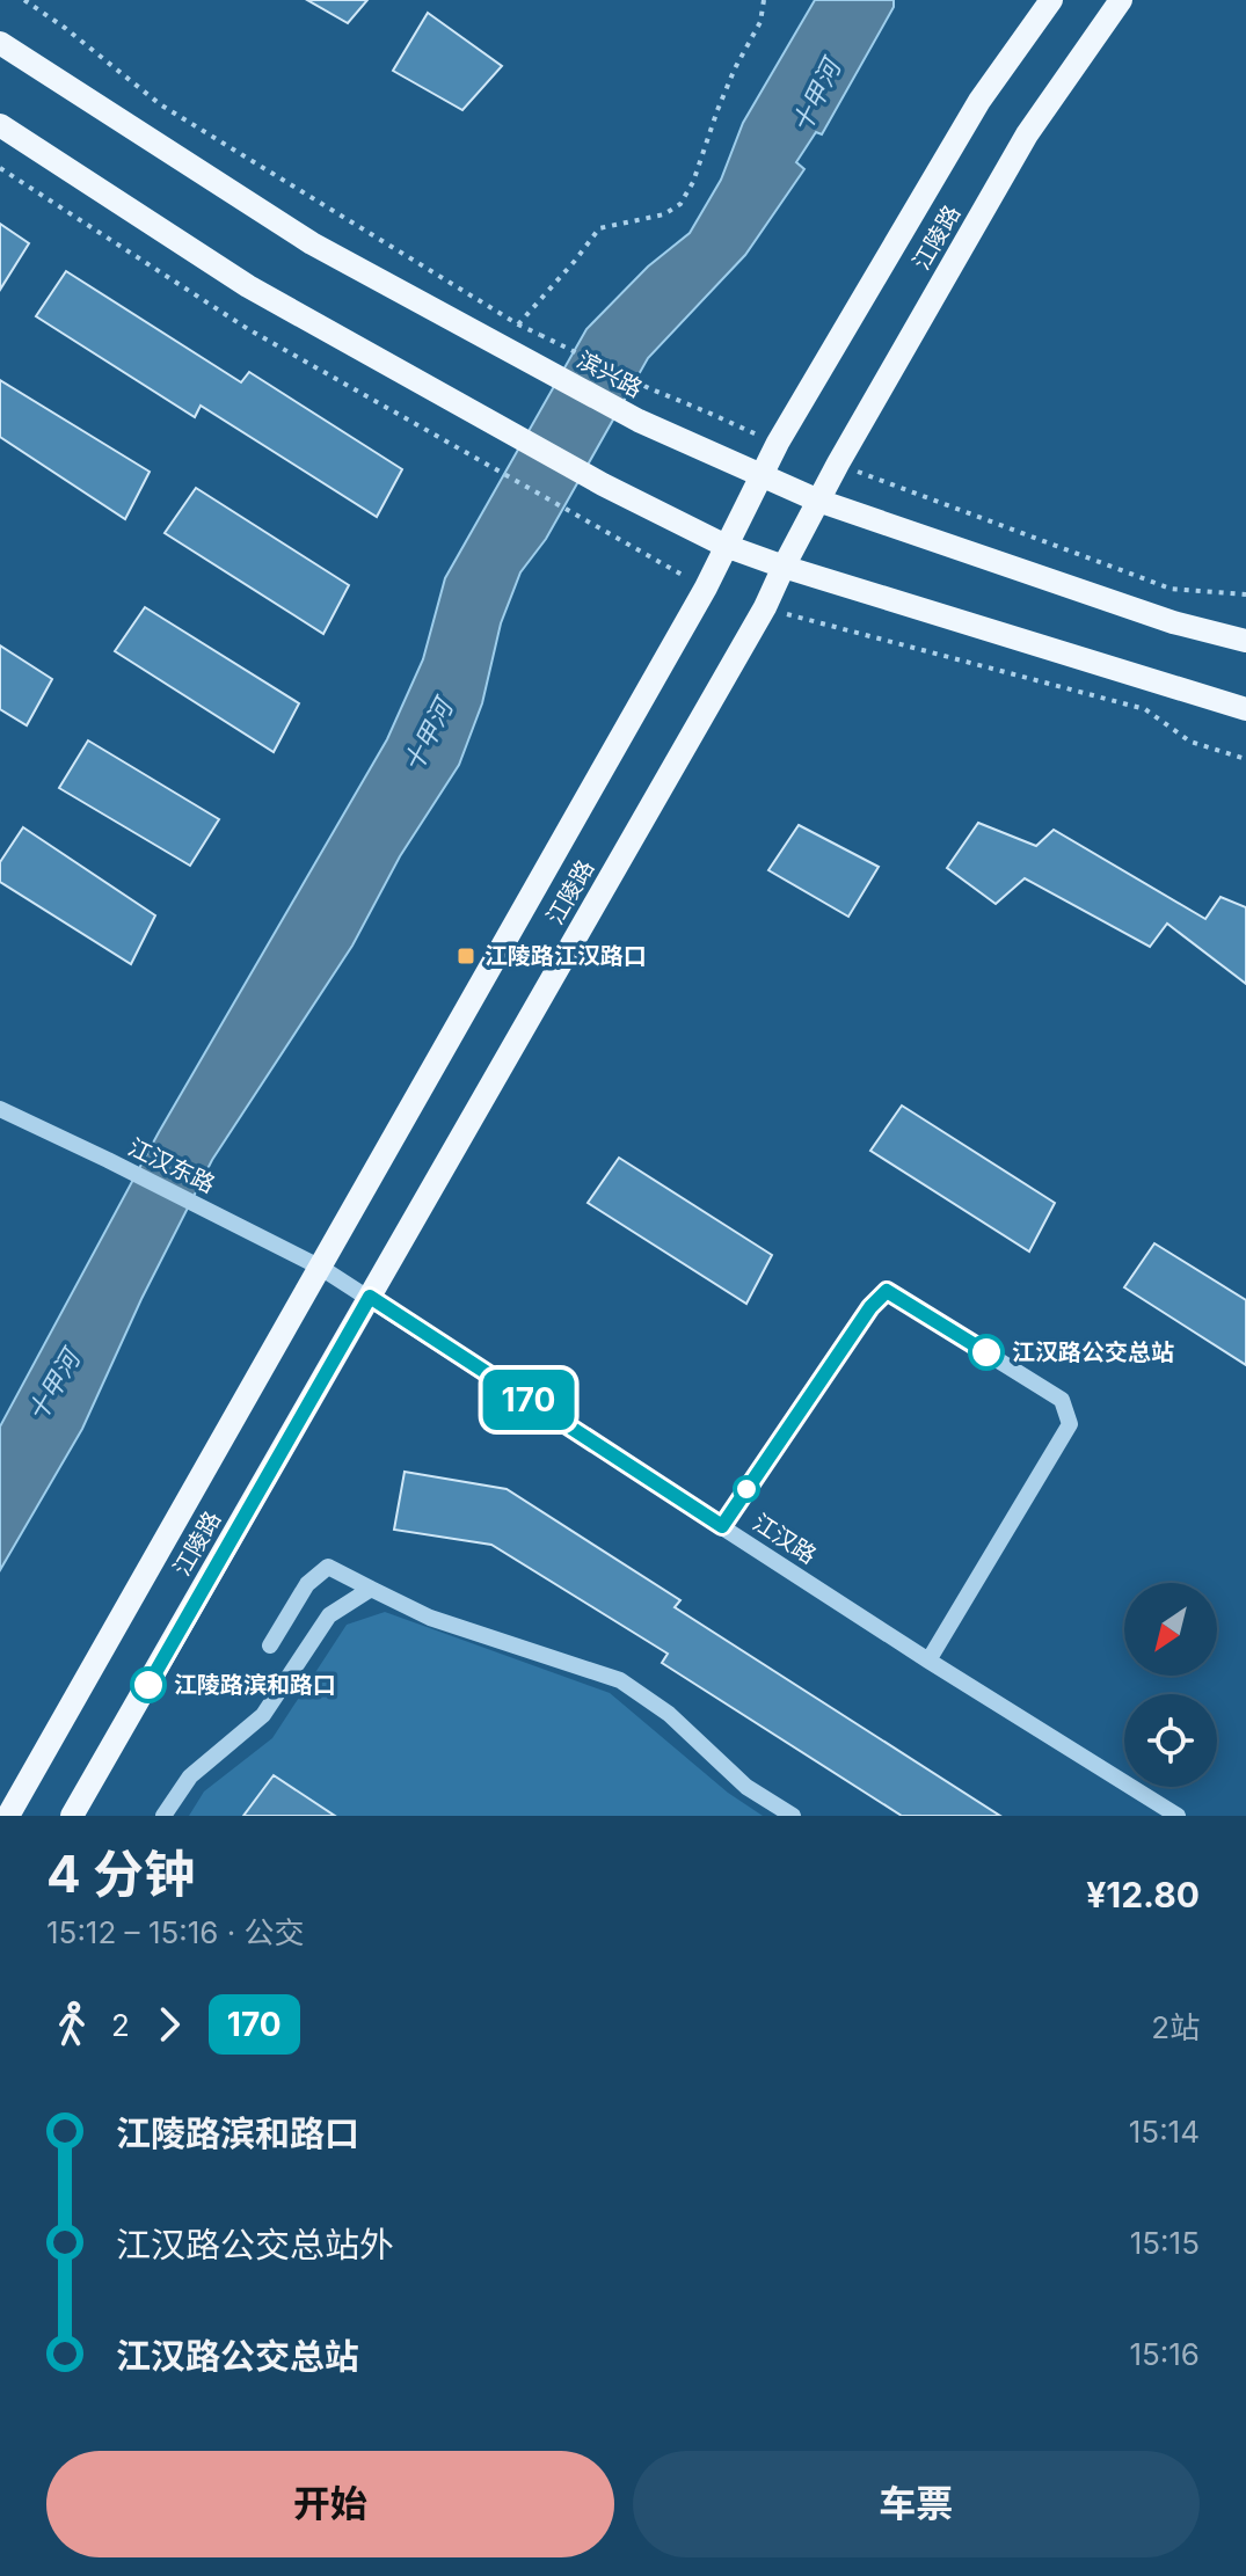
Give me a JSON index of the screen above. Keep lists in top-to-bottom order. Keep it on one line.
{"streets":{"main road":["江陵路","滨兴路"],"street":["江汉东路","江汉路"]},"crossings":[["江陵路","滨兴路"],["江陵路","江汉东路"],["江陵路","江汉路"],["江汉东路","江汉路"]],"water":["十甲河"],"places":{"transit":["江陵路江汉路口"],"other":["江汉路公交总站","江陵路滨和路口"]},"lines":["bus line 170"],"north":"bottom left","page":{"on_map":"170","heading":["4 分钟","15:12 – 15:16 · 公交","¥12.80"],"legs":["2","170","2站"],"list":[{"name":"江陵路滨和路口","value":"15:14"},{"name":"江汉路公交总站外","value":"15:15"},{"name":"江汉路公交总站","value":"15:16"}],"buttons":["开始","车票"]}}
